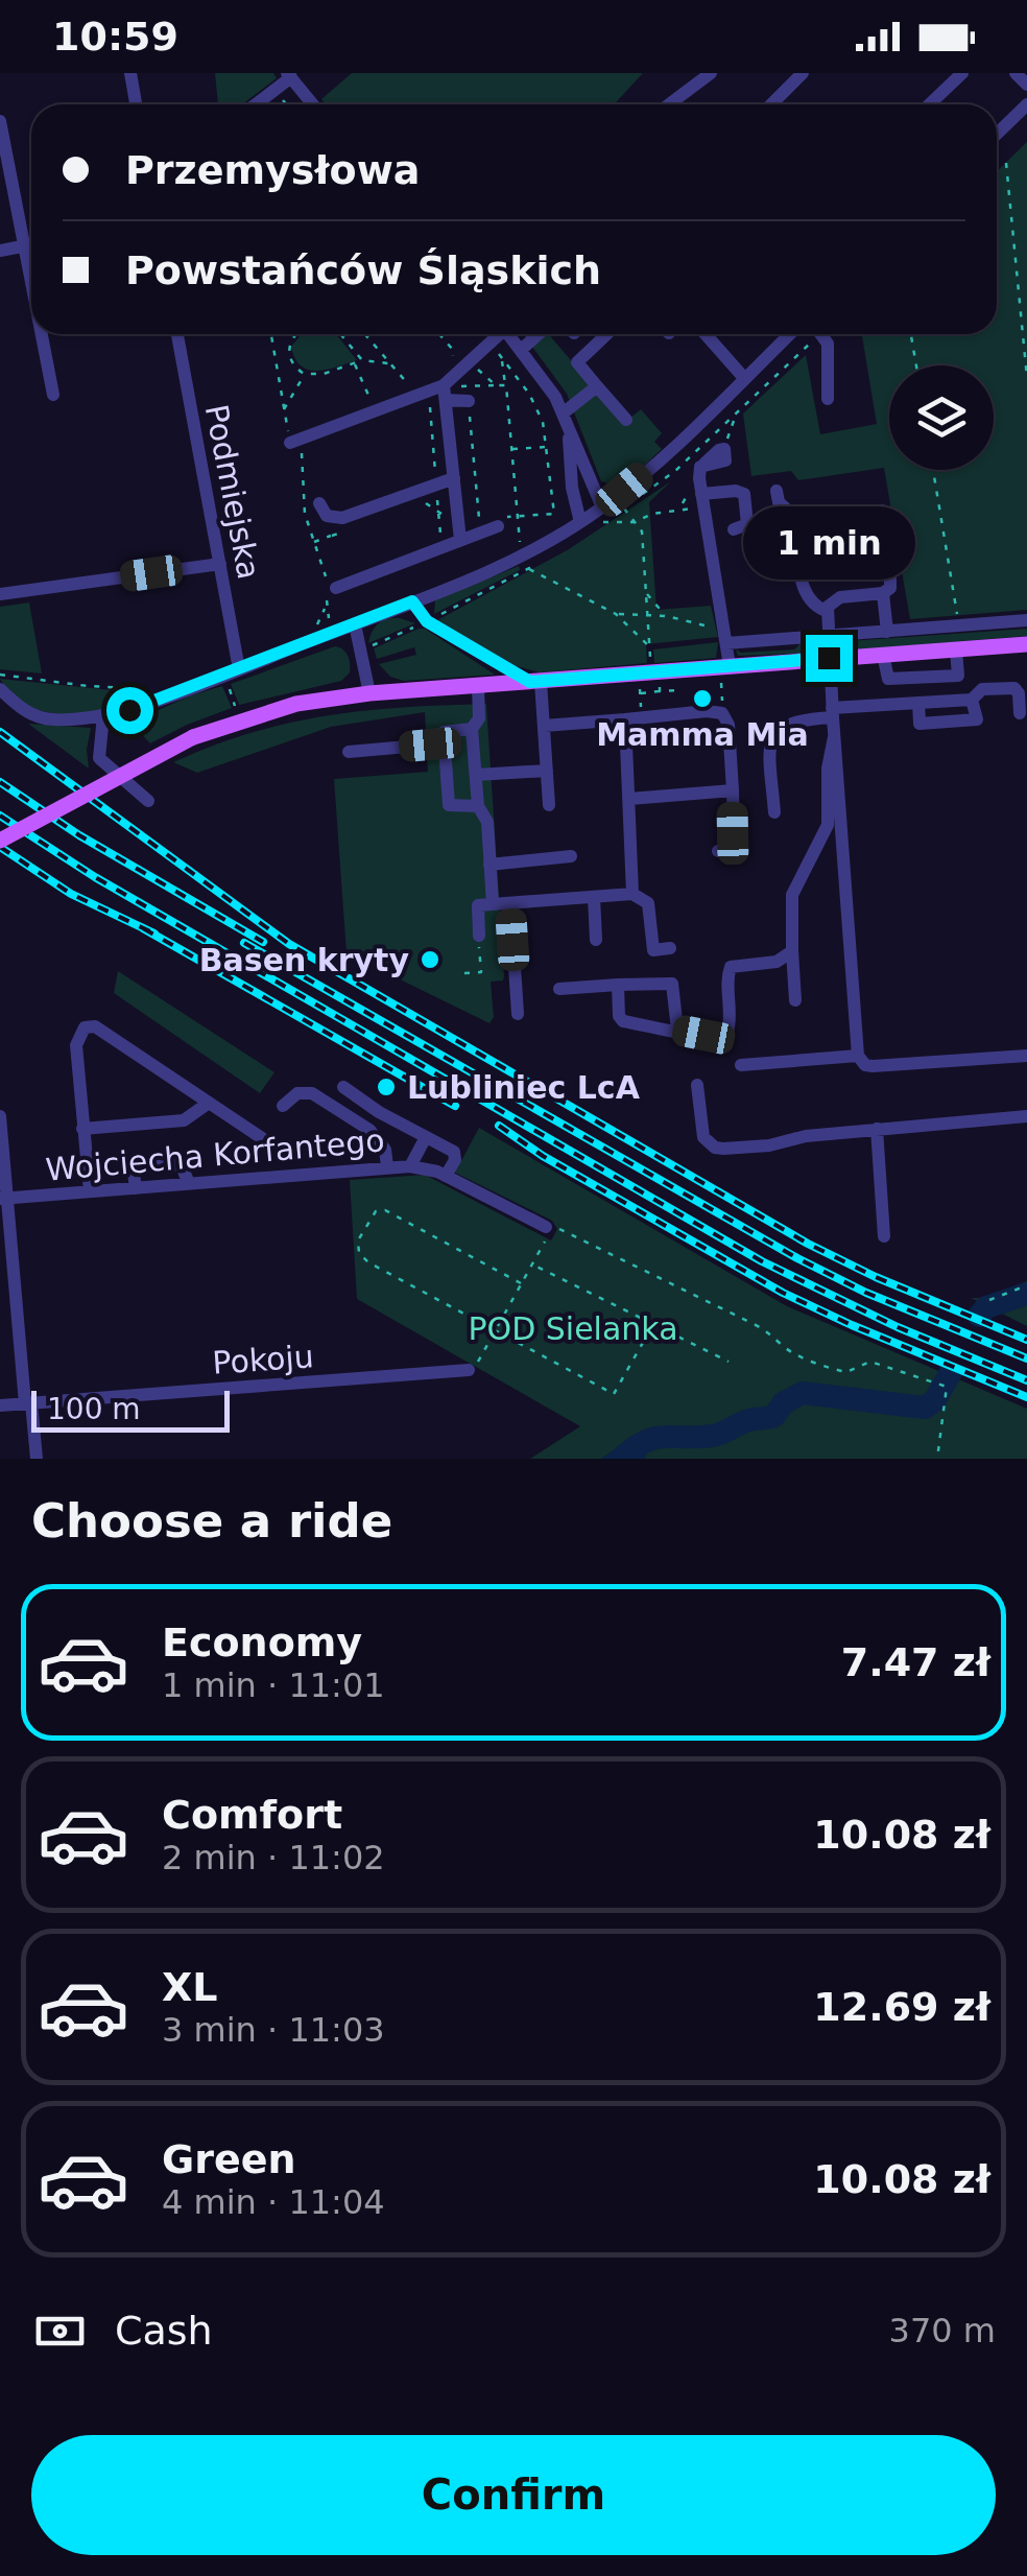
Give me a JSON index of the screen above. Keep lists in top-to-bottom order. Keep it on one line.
{"streets":{"street":["Podmiejska","Wojciecha Korfantego","Pokoju"]},"parks":["POD Sielanka"],"places":["Mamma Mia","Basen kryty","Lubliniec LcA"],"scale_bar":"100 m","page":{"status":"10:59","banner":["Przemysłowa","Powstańców Śląskich"],"bubble":"1 min","scale":"100 m","heading":"Choose a ride","list":[{"name":"Economy","note":"1 min · 11:01","value":"7.47 zł"},{"name":"Comfort","note":"2 min · 11:02","value":"10.08 zł"},{"name":"XL","note":"3 min · 11:03","value":"12.69 zł"},{"name":"Green","note":"4 min · 11:04","value":"10.08 zł"}],"pay":["Cash","370 m"],"buttons":"Confirm"}}
